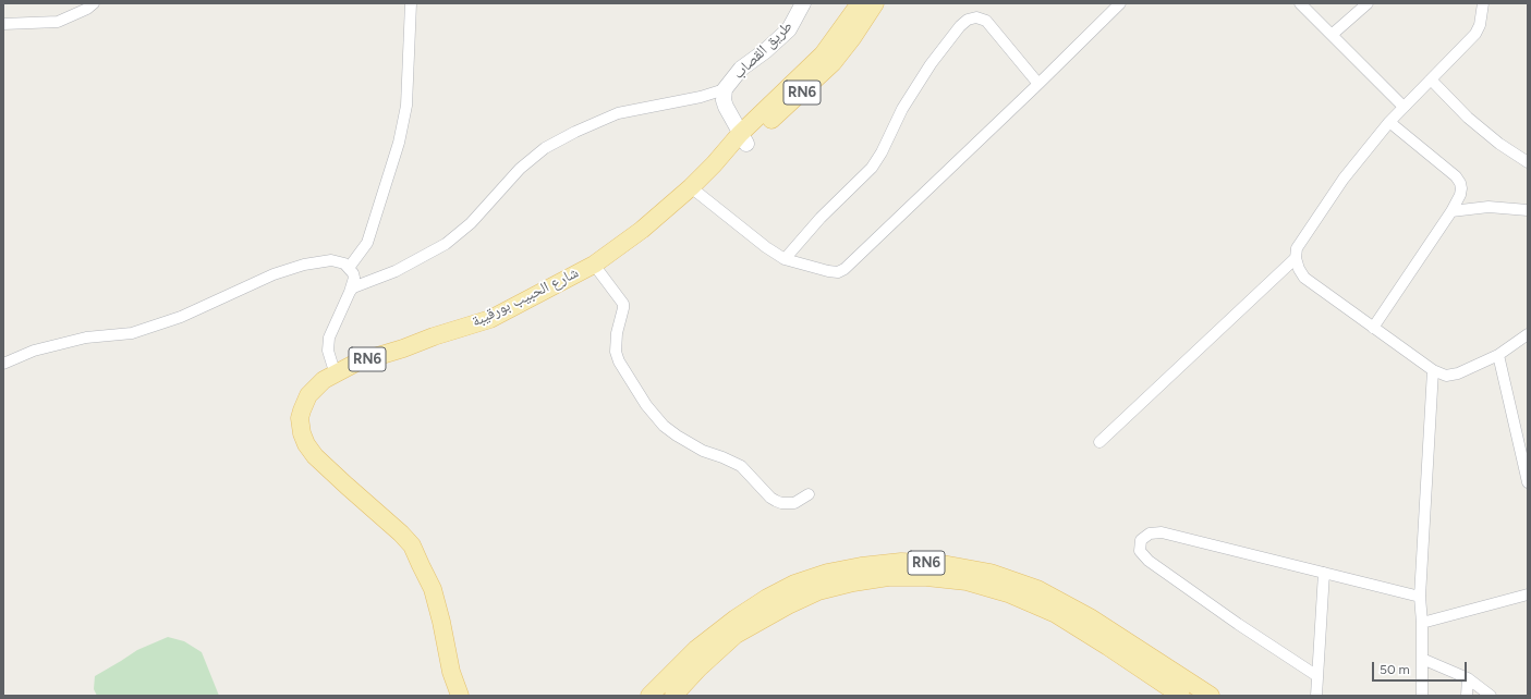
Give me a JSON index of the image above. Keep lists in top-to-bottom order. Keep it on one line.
{"streets":{"main road":["طريق القصاب","RN6","شارع الحبيب بورقيبة"]},"crossings":[["طريق القصاب","شارع الحبيب بورقيبة"]],"scale_bar":"50 m"}
